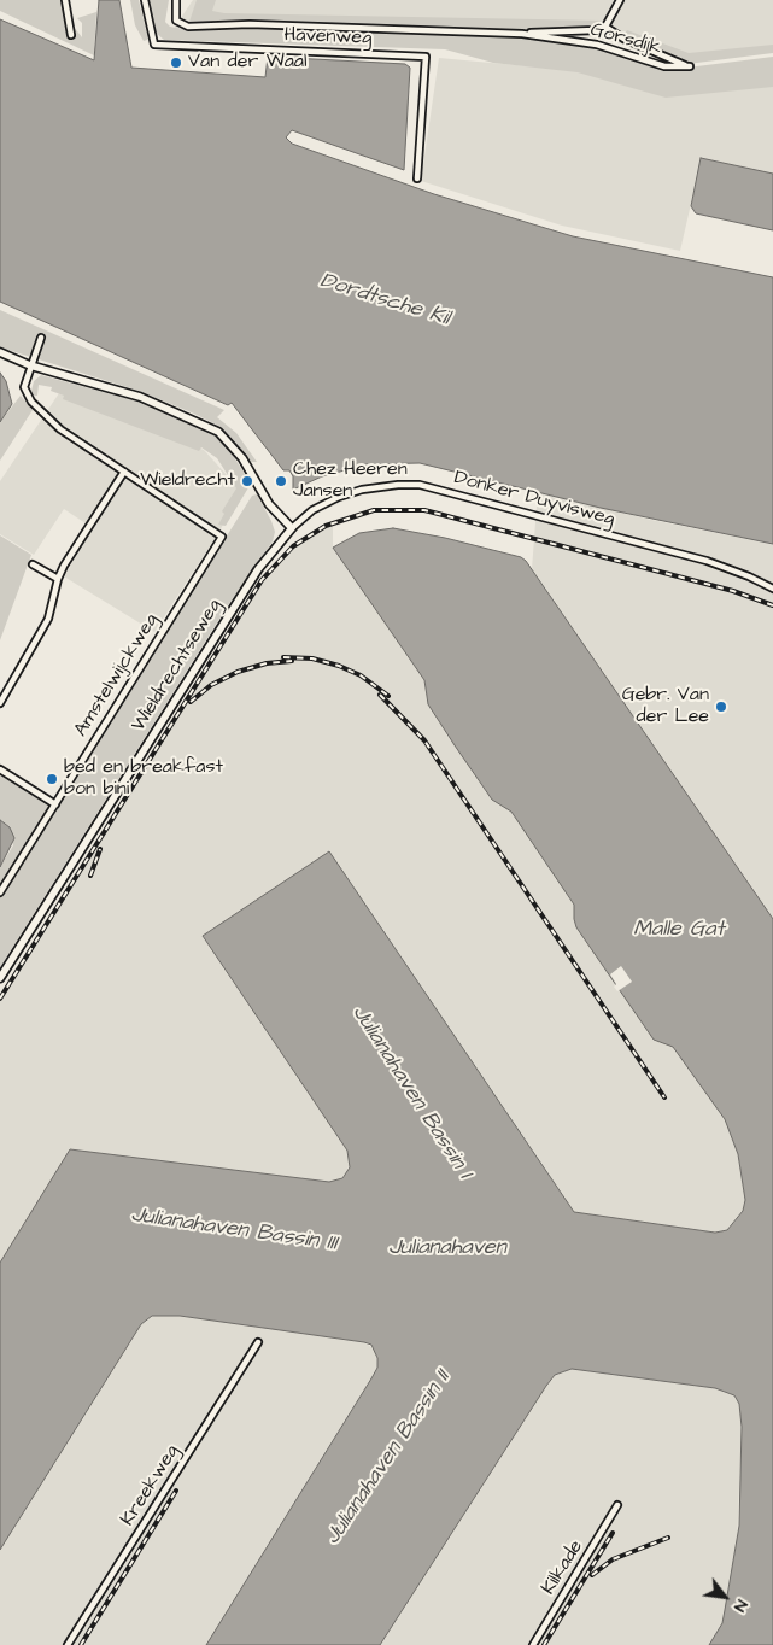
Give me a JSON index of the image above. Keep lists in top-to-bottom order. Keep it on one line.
{"streets":{"street":["Havenweg","Gorsdijk","Donker Duyvisweg","Wieldrechtseweg","Amstelwijckweg","Kreekweg","Kilkade"]},"crossings":[["Donker Duyvisweg","Wieldrechtseweg"]],"water":["Dordtsche Kil","Malle Gat","Julianahaven Bassin I","Julianahaven Bassin III","Julianahaven","Julianahaven Bassin II"],"places":["Van der Waal","Wieldrecht","Chez Heeren Jansen","Gebr. Van der Lee","bed en breakfast bon bini"],"north":"bottom right"}
